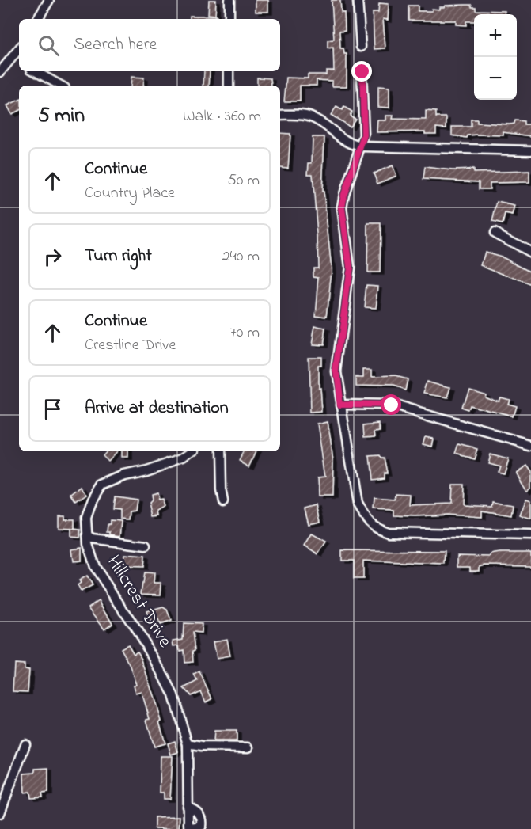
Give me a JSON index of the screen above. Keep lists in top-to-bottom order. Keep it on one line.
{"streets":{"street":["Hillcrest Drive"]},"page":{"map_buttons":["+","−"],"search":"Search here","heading":["5 min","Walk · 360 m"],"list":[["Continue","Country Place","50 m"],["Turn right","240 m"],["Continue","Crestline Drive","70 m"],"Arrive at destination"]}}
